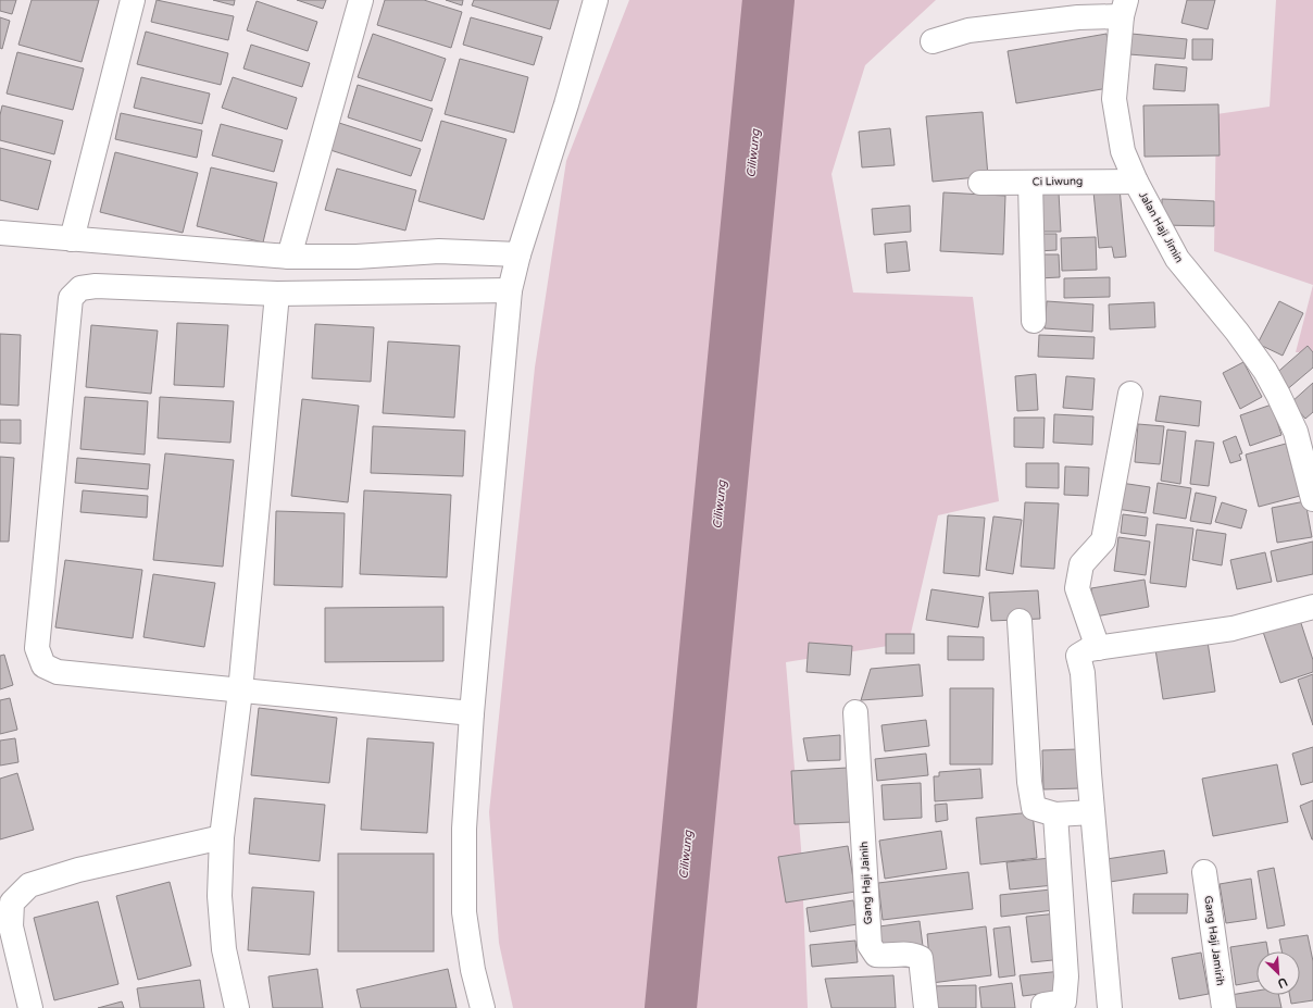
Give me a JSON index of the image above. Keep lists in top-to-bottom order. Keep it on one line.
{"streets":{"street":["Ci Liwung","Jalan Haji Jimin","Gang Haji Jainih","Gang Haji Jamirih"]},"crossings":[["Ci Liwung","Jalan Haji Jimin"]],"water":["Ciliwung"],"north":"bottom right"}
